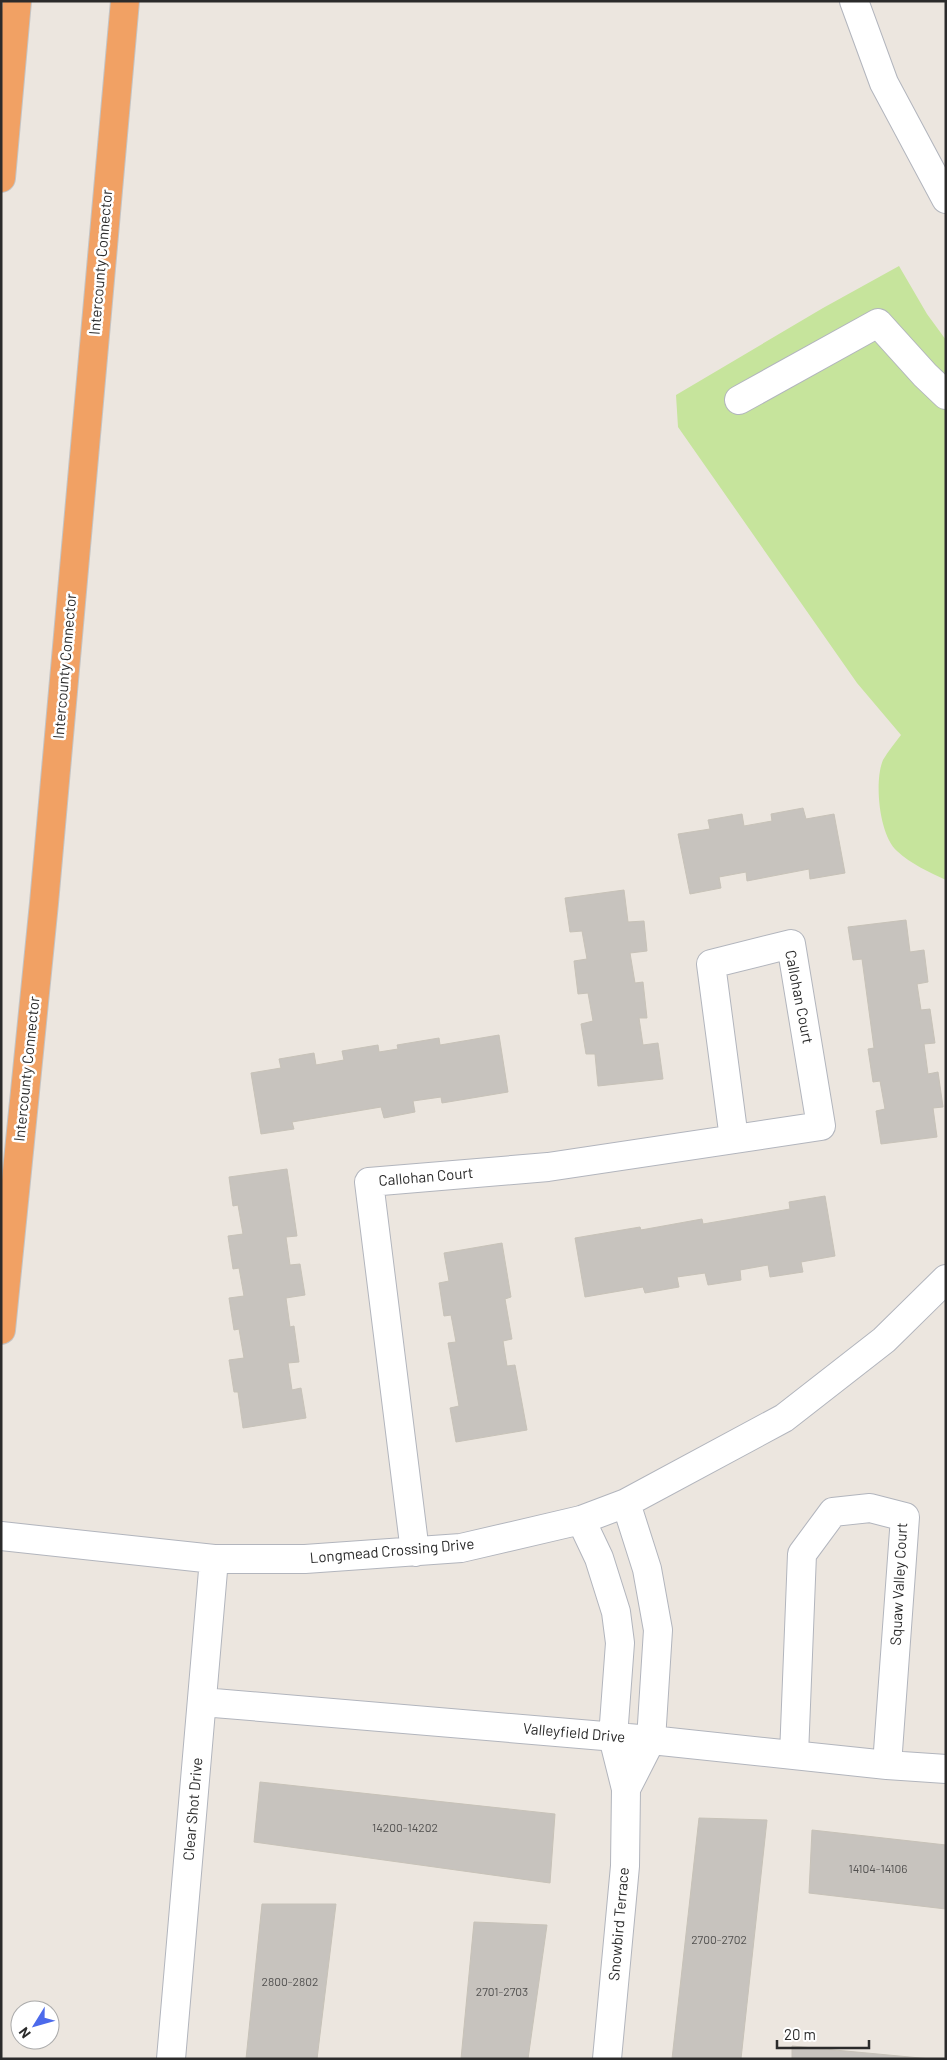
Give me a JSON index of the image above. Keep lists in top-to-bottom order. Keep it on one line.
{"streets":{"highway":["Intercounty Connector"],"street":["Callohan Court","Longmead Crossing Drive","Squaw Valley Court","Valleyfield Drive","Clear Shot Drive","Snowbird Terrace"]},"crossings":[["Callohan Court","Longmead Crossing Drive"],["Longmead Crossing Drive","Clear Shot Drive"],["Longmead Crossing Drive","Snowbird Terrace"],["Squaw Valley Court","Valleyfield Drive"],["Valleyfield Drive","Clear Shot Drive"],["Valleyfield Drive","Snowbird Terrace"]],"house_numbers":["14200-14202","14104-14106","2700-2702","2800-2802","2701-2703"],"scale_bar":"20 m","north":"bottom left"}
